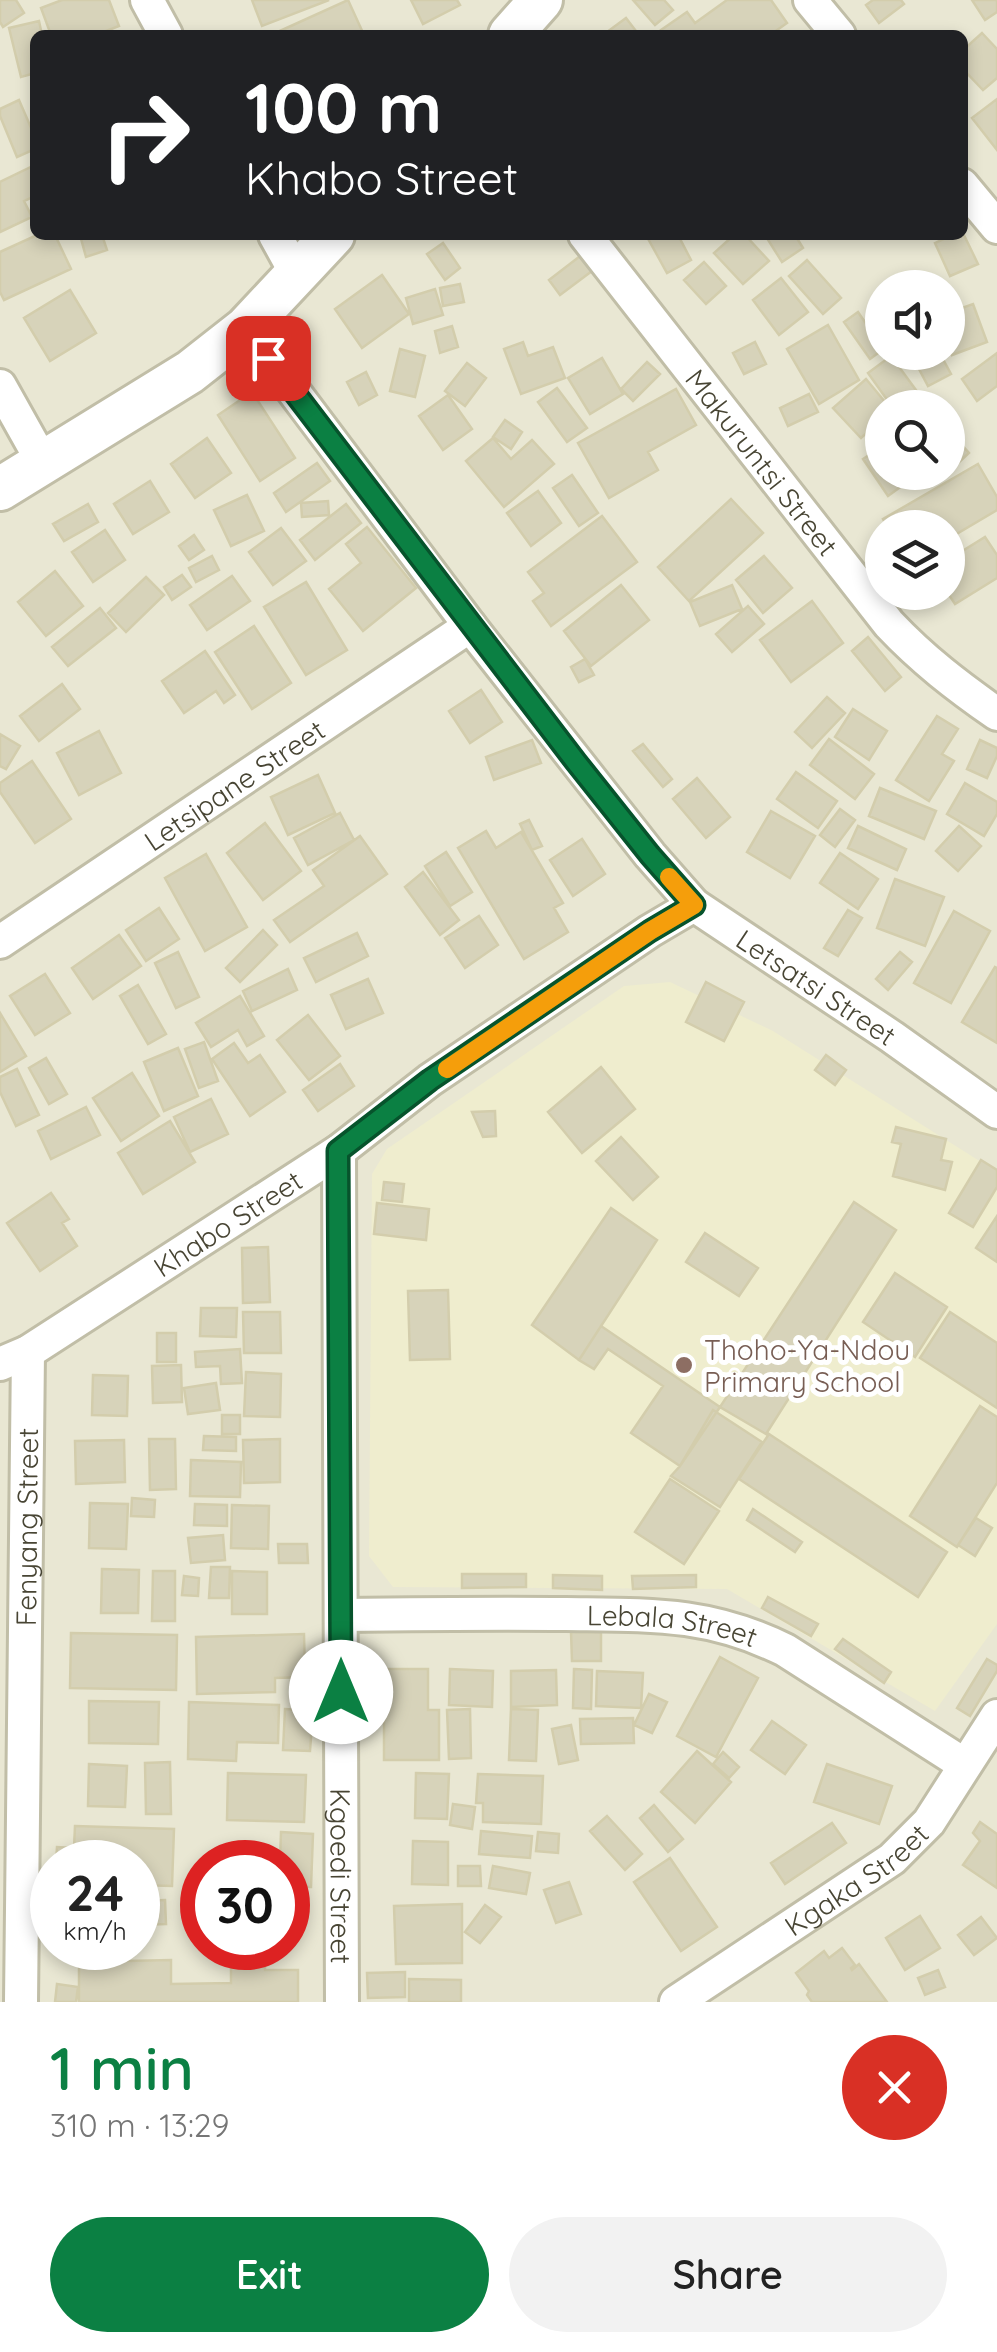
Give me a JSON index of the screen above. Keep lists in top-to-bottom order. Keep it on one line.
{"streets":{"street":["Makuruntsi Street","Letsipane Street","Letsatsi Street","Khabo Street","Fenyang Street","Lebala Street","Kgoedi Street","Kgaka Street"]},"crossings":[["Letsipane Street","Letsatsi Street"],["Letsatsi Street","Khabo Street"],["Khabo Street","Fenyang Street"],["Khabo Street","Kgoedi Street"],["Lebala Street","Kgoedi Street"],["Lebala Street","Kgaka Street"]],"places":["Thoho-Ya-Ndou Primary School"],"page":{"turn":["100 m","Khabo Street"],"speed":"24 km/h","limit":"30","heading":["1 min","310 m · 13:29"],"buttons":["Exit","Share"]}}
